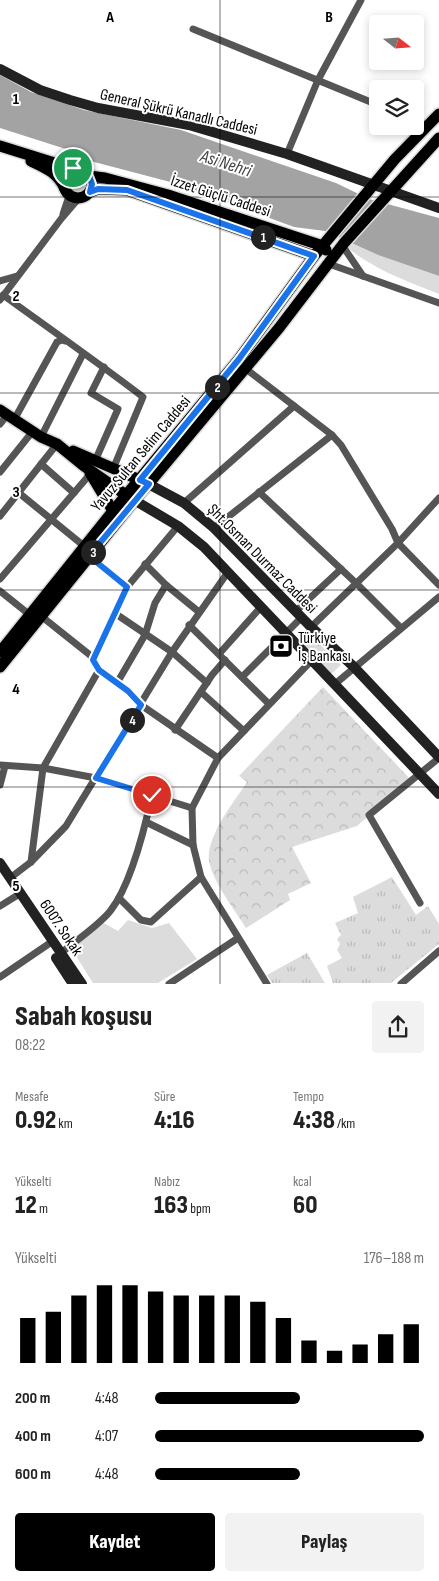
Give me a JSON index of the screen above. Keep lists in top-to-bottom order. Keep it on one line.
{"streets":{"main road":["İzzet Güçlü Caddesi","Yavuz Sultan Selim Caddesi"],"street":["General Şükrü Kanadlı Caddesi","Şht.Osman Durmaz Caddesi","6007. Sokak"]},"crossings":[["General Şükrü Kanadlı Caddesi","Yavuz Sultan Selim Caddesi"],["İzzet Güçlü Caddesi","Yavuz Sultan Selim Caddesi"],["Yavuz Sultan Selim Caddesi","Şht.Osman Durmaz Caddesi"]],"water":["Asi Nehri"],"places":{"bank":["Türkiye İş Bankası"]},"north":"right","page":{"pins":["1","2","3","4"],"heading":["Sabah koşusu","08:22"],"stats":[["Mesafe","0.92 km"],["Süre","4:16"],["Tempo","4:38 /km"],["Yükselti","12 m"],["Nabız","163 bpm"],["kcal","60"]],"chart":["Yükselti","176–188 m"],"list":[{"name":"200 m","note":"4:48"},{"name":"400 m","note":"4:07"},{"name":"600 m","note":"4:48"}],"buttons":["Kaydet","Paylaş"]},"grid":{"columns":["A","B"],"rows":["1","2","3","4","5"]}}
